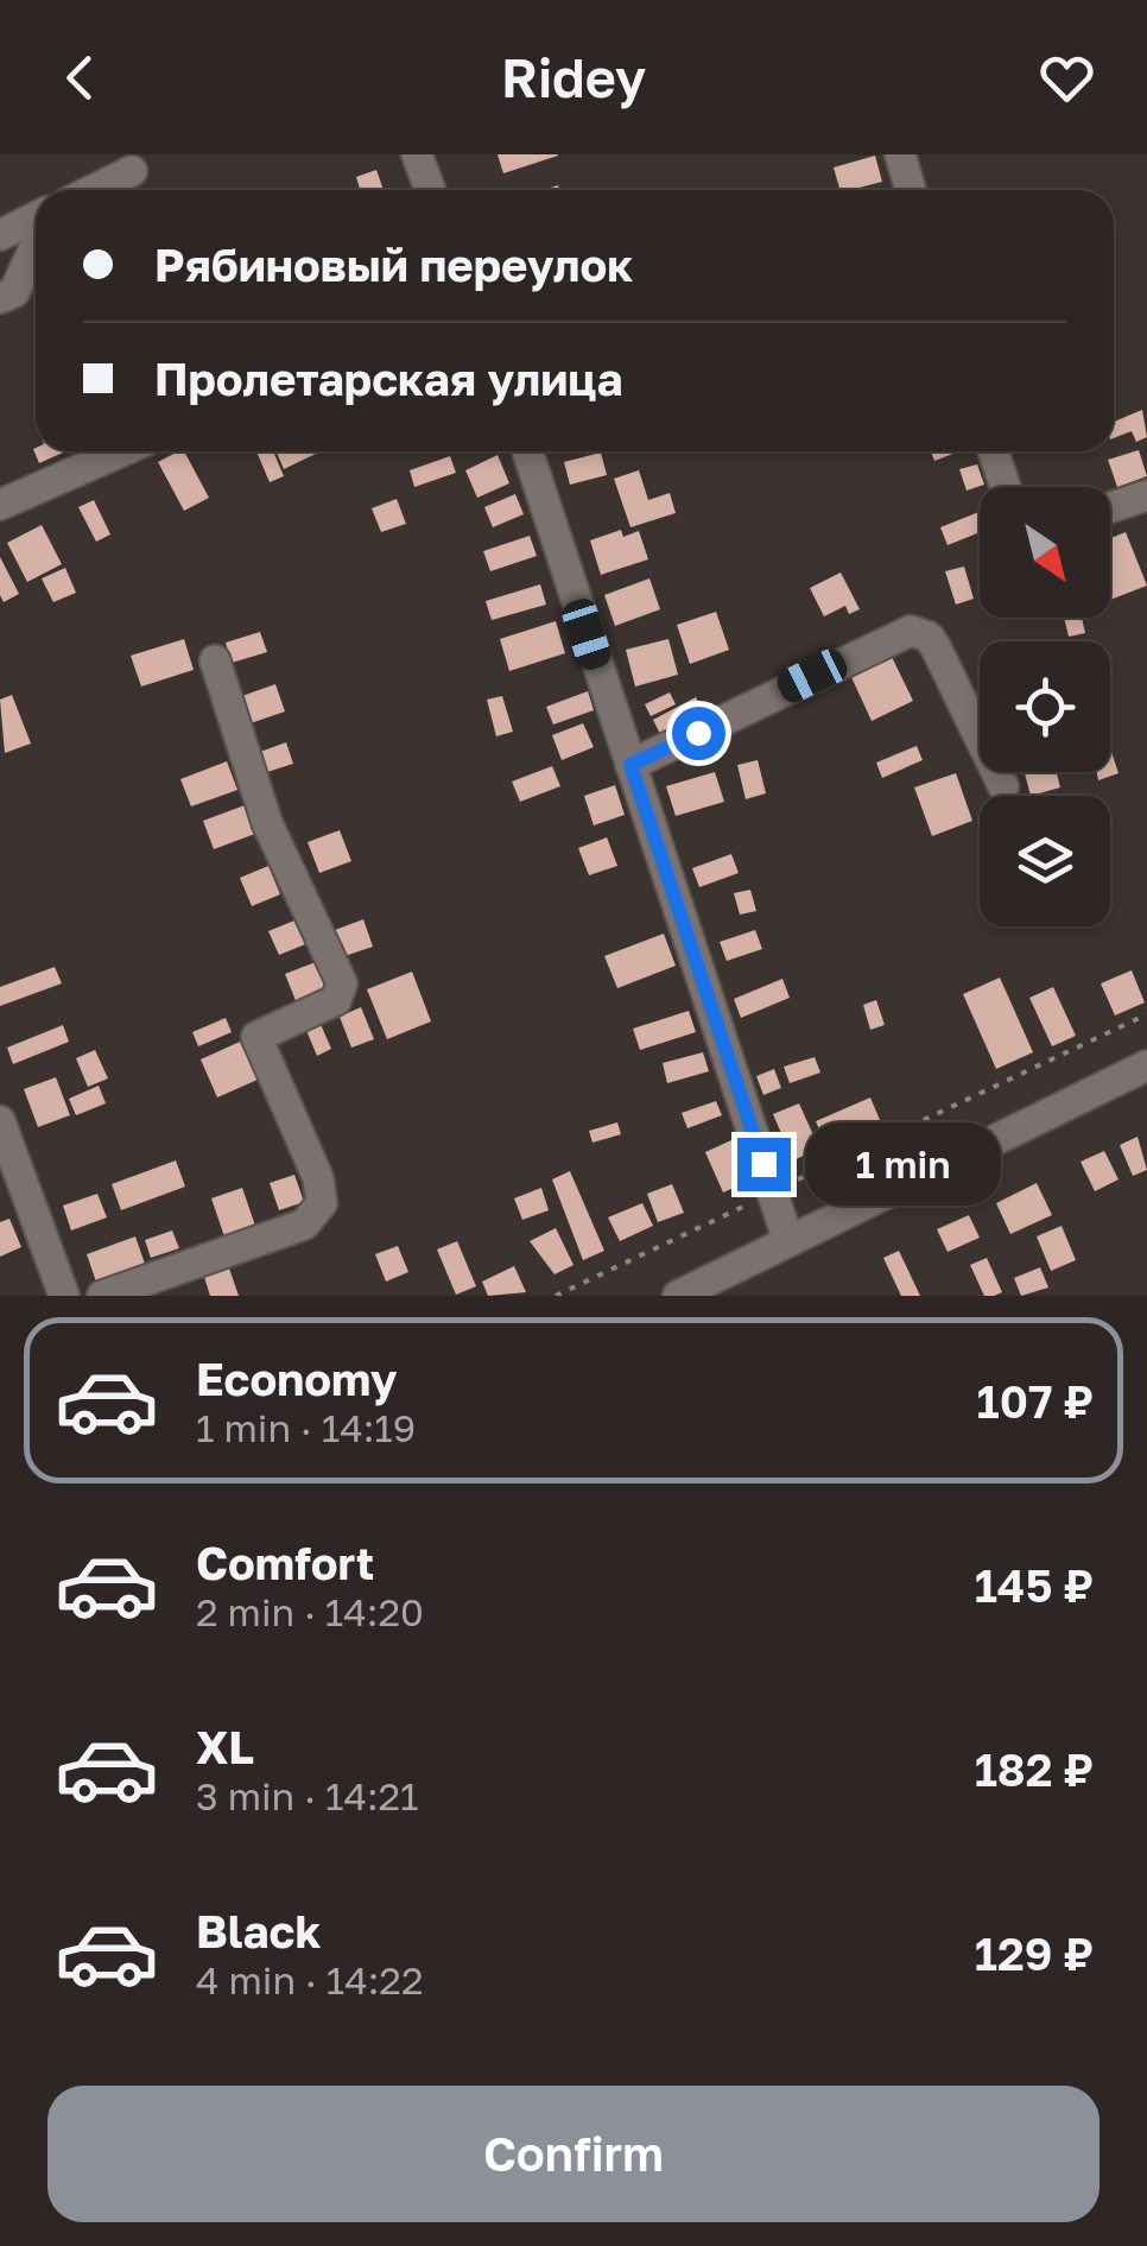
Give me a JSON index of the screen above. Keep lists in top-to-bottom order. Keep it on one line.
{"north":"bottom right","page":{"header":"Ridey","banner":["Рябиновый переулок","Пролетарская улица"],"bubble":"1 min","list":[{"name":"Economy","note":"1 min · 14:19","value":"107 ₽"},{"name":"Comfort","note":"2 min · 14:20","value":"145 ₽"},{"name":"XL","note":"3 min · 14:21","value":"182 ₽"},{"name":"Black","note":"4 min · 14:22","value":"129 ₽"}],"buttons":"Confirm"}}
